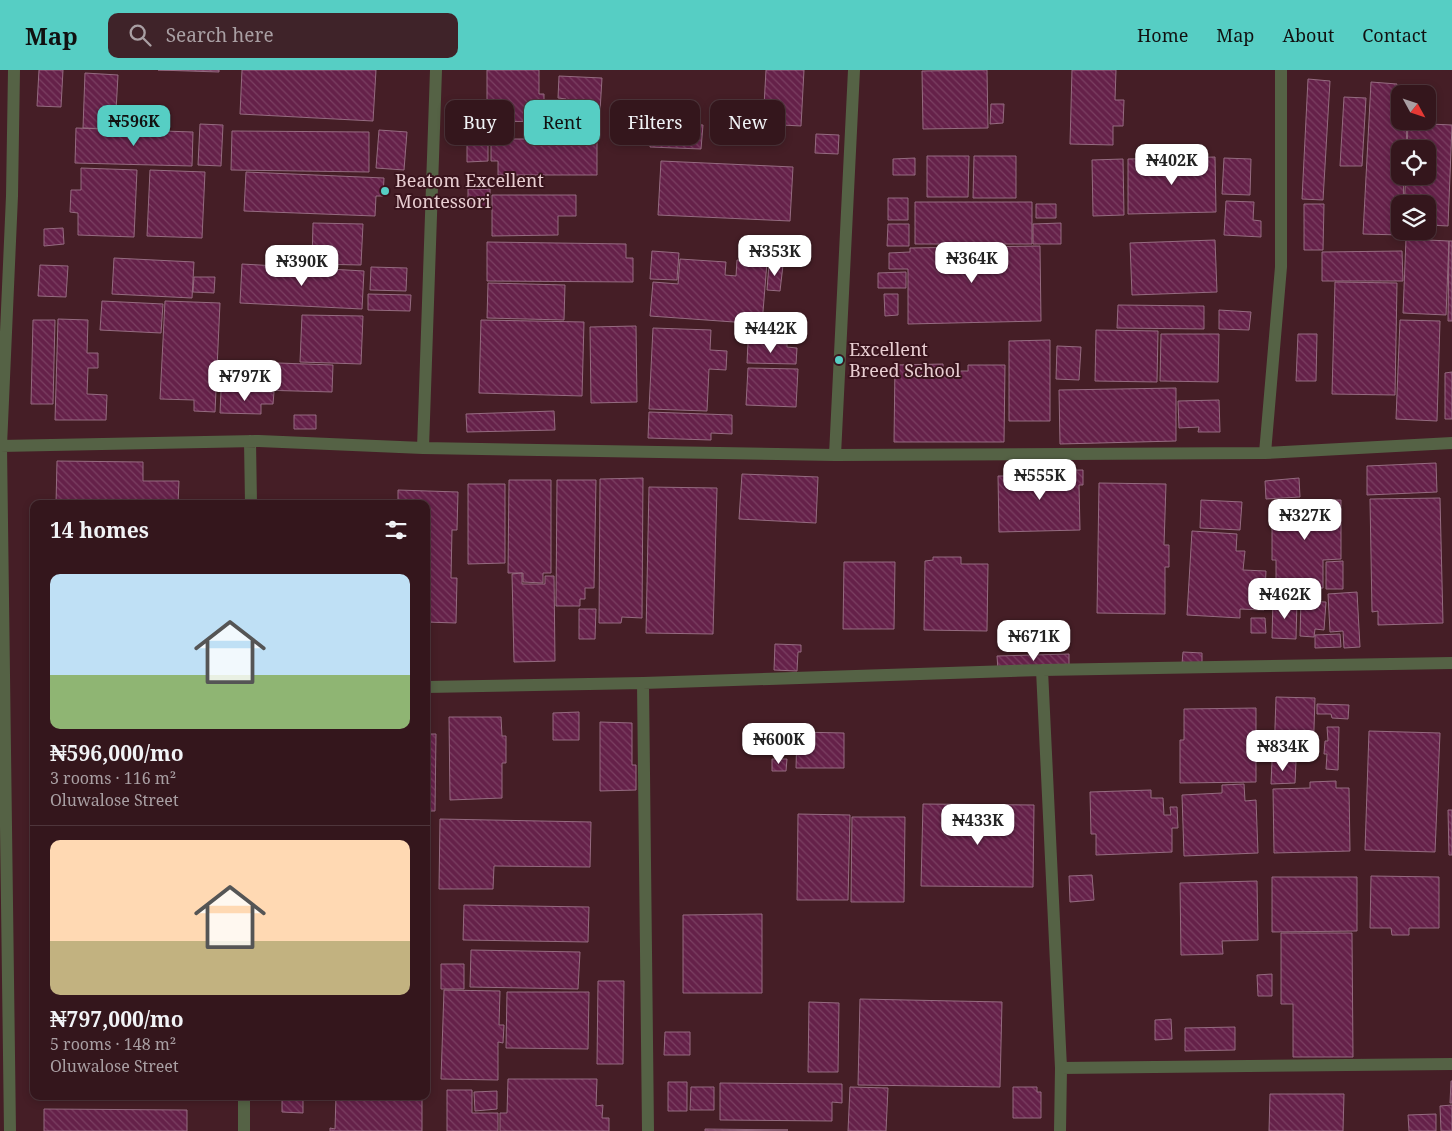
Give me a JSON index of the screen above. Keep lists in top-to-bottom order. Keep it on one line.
{"places":["Beatom Excellent Montessori","Excellent Breed School"],"north":"bottom right","page":{"header":"Map","search":"Search here","nav":["Home","Map","About","Contact"],"chip":["Buy","Rent","Filters","New"],"price":["₦596K","₦402K","₦353K","₦364K","₦390K","₦442K","₦797K","₦555K","₦327K","₦462K","₦671K","₦600K","₦834K","₦433K"],"heading":"14 homes","list":[{"name":"₦596,000/mo","note":"3 rooms · 116 m² · Oluwalose Street"},{"name":"₦797,000/mo","note":"5 rooms · 148 m² · Oluwalose Street"}]}}
